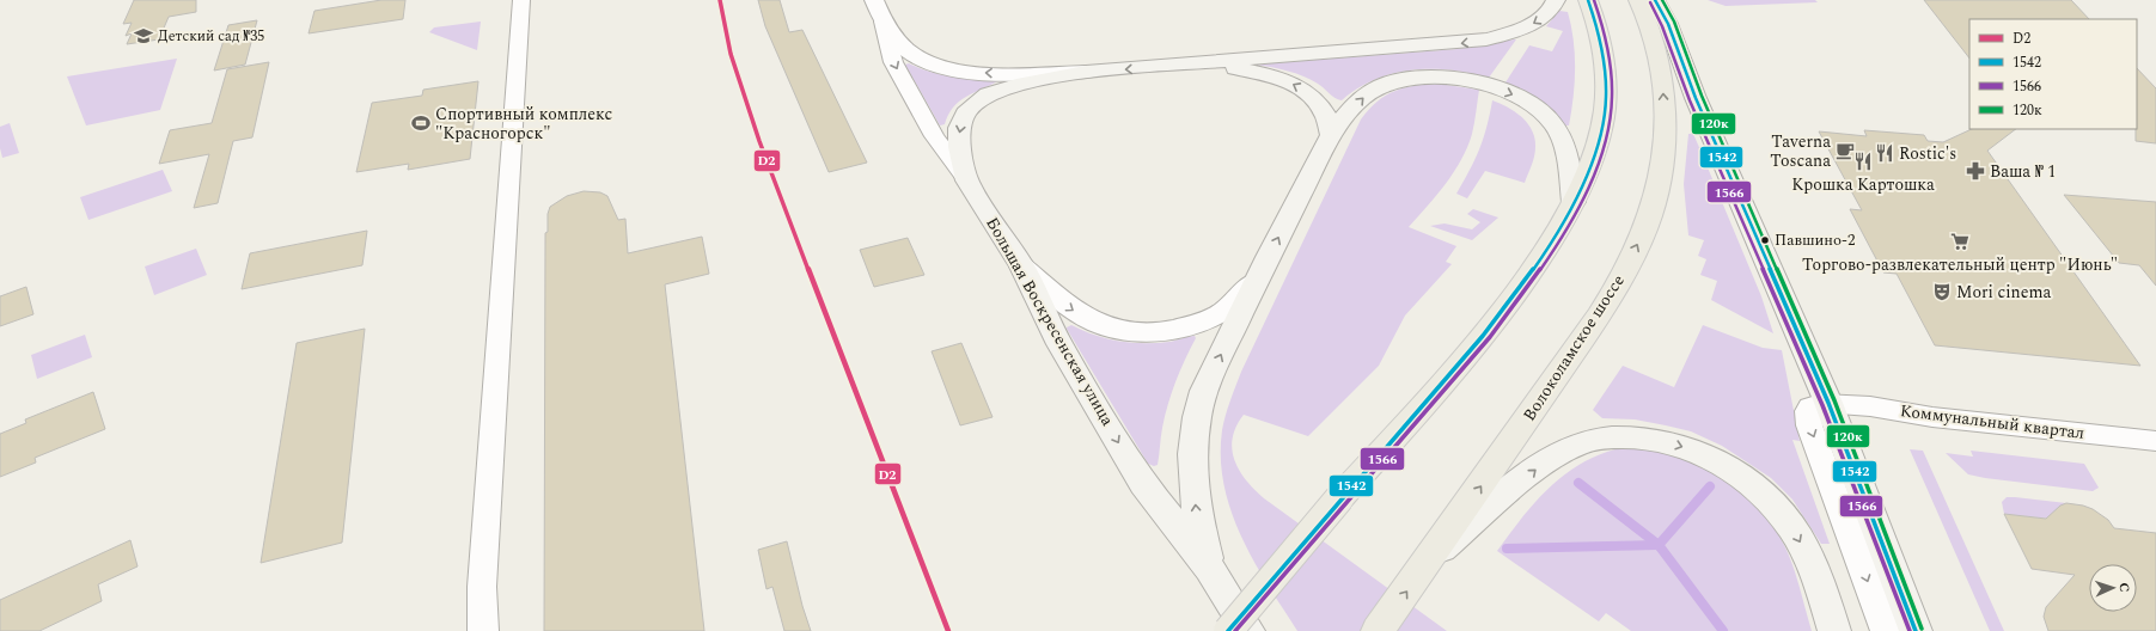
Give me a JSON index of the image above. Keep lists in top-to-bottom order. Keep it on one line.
{"streets":{"main road":["Большая Воскресенская улица","Волоколамское шоссе"],"street":["Коммунальный квартал"]},"one_way":["Большая Воскресенская улица"],"places":{"school or university":["Детский сад №35"],"sports":["Спортивный комплекс \"Красногорск\""],"cafe":["Taverna Toscana"],"restaurant":["Rostic's","Крошка Картошка"],"pharmacy":["Ваша № 1"],"other":["Павшино-2"],"supermarket":["Торгово-развлекательный центр \"Июнь\""],"theatre":["Mori cinema"]},"lines":["transit line D2","transit line 1542","transit line 1566","transit line 120к"],"legend":["D2","1542","1566","120к"],"north":"right"}
